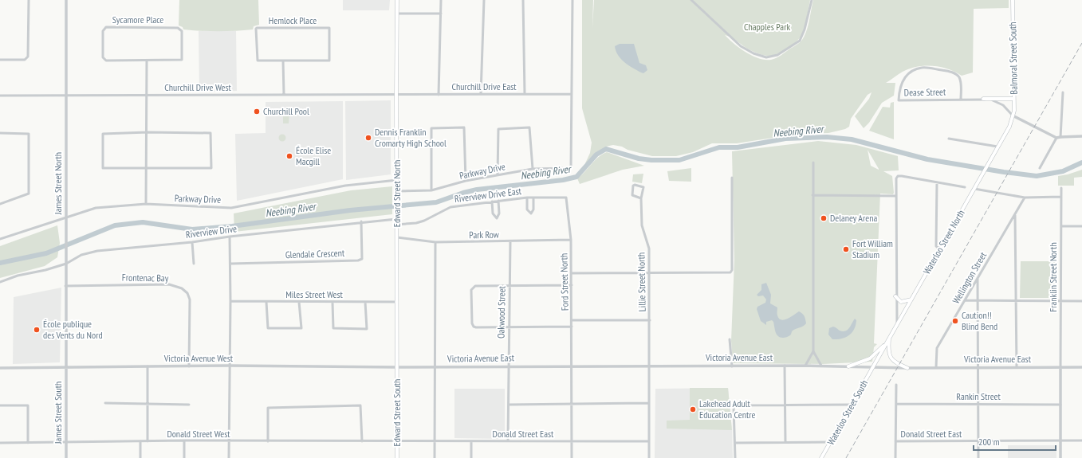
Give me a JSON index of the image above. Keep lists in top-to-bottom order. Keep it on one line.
{"streets":{"main road":["Balmoral Street South","Edward Street North","Waterloo Street North","Edward Street South","Waterloo Street South"],"street":["Sycamore Place","Hemlock Place","Churchill Drive East","Churchill Drive West","Dease Street","Parkway Drive","James Street North","Riverview Drive East","Riverview Drive","Park Row","Glendale Crescent","Franklin Street North","Frontenac Bay","Wellington Street","Ford Street North","Lillie Street North","Miles Street West","Oakwood Street","Victoria Avenue East","Victoria Avenue West","Rankin Street","James Street South","Donald Street West","Donald Street East"]},"crossings":[["Balmoral Street South","Dease Street"],["Balmoral Street South","Waterloo Street North"],["Churchill Drive East","Churchill Drive West"],["Churchill Drive East","Parkway Drive"],["Churchill Drive East","Edward Street North"],["Churchill Drive West","James Street North"],["Churchill Drive West","Edward Street North"],["Dease Street","Waterloo Street North"],["Parkway Drive","James Street North"],["Parkway Drive","Edward Street North"],["James Street North","Riverview Drive"],["James Street North","Frontenac Bay"],["James Street North","Victoria Avenue West"],["James Street North","James Street South"],["Edward Street North","Riverview Drive East"],["Edward Street North","Riverview Drive"],["Edward Street North","Park Row"],["Edward Street North","Miles Street West"],["Edward Street North","Victoria Avenue East"],["Edward Street North","Victoria Avenue West"],["Edward Street North","Edward Street South"],["Riverview Drive East","Ford Street North"],["Riverview Drive","Glendale Crescent"],["Park Row","Ford Street North"],["Park Row","Oakwood Street"],["Waterloo Street North","Victoria Avenue East"],["Waterloo Street North","Waterloo Street South"],["Franklin Street North","Victoria Avenue East"],["Frontenac Bay","Victoria Avenue West"],["Wellington Street","Victoria Avenue East"],["Ford Street North","Victoria Avenue East"],["Ford Street North","Donald Street East"],["Lillie Street North","Victoria Avenue East"],["Lillie Street North","Donald Street East"],["Oakwood Street","Victoria Avenue East"],["Oakwood Street","Donald Street East"],["Victoria Avenue East","Victoria Avenue West"],["Victoria Avenue East","Edward Street South"],["Victoria Avenue East","Waterloo Street South"],["Victoria Avenue West","James Street South"],["Victoria Avenue West","Edward Street South"],["James Street South","Donald Street West"],["Edward Street South","Donald Street West"],["Edward Street South","Donald Street East"],["Donald Street West","Donald Street East"]],"water":["Neebing River"],"parks":["Chapples Park"],"places":["Churchill Pool","Dennis Franklin Cromarty High School","École Elise Macgill","Delaney Arena","Fort William Stadium","Caution!! Blind Bend","École publique des Vents du Nord","Lakehead Adult Education Centre"],"scale_bar":"200 m"}
